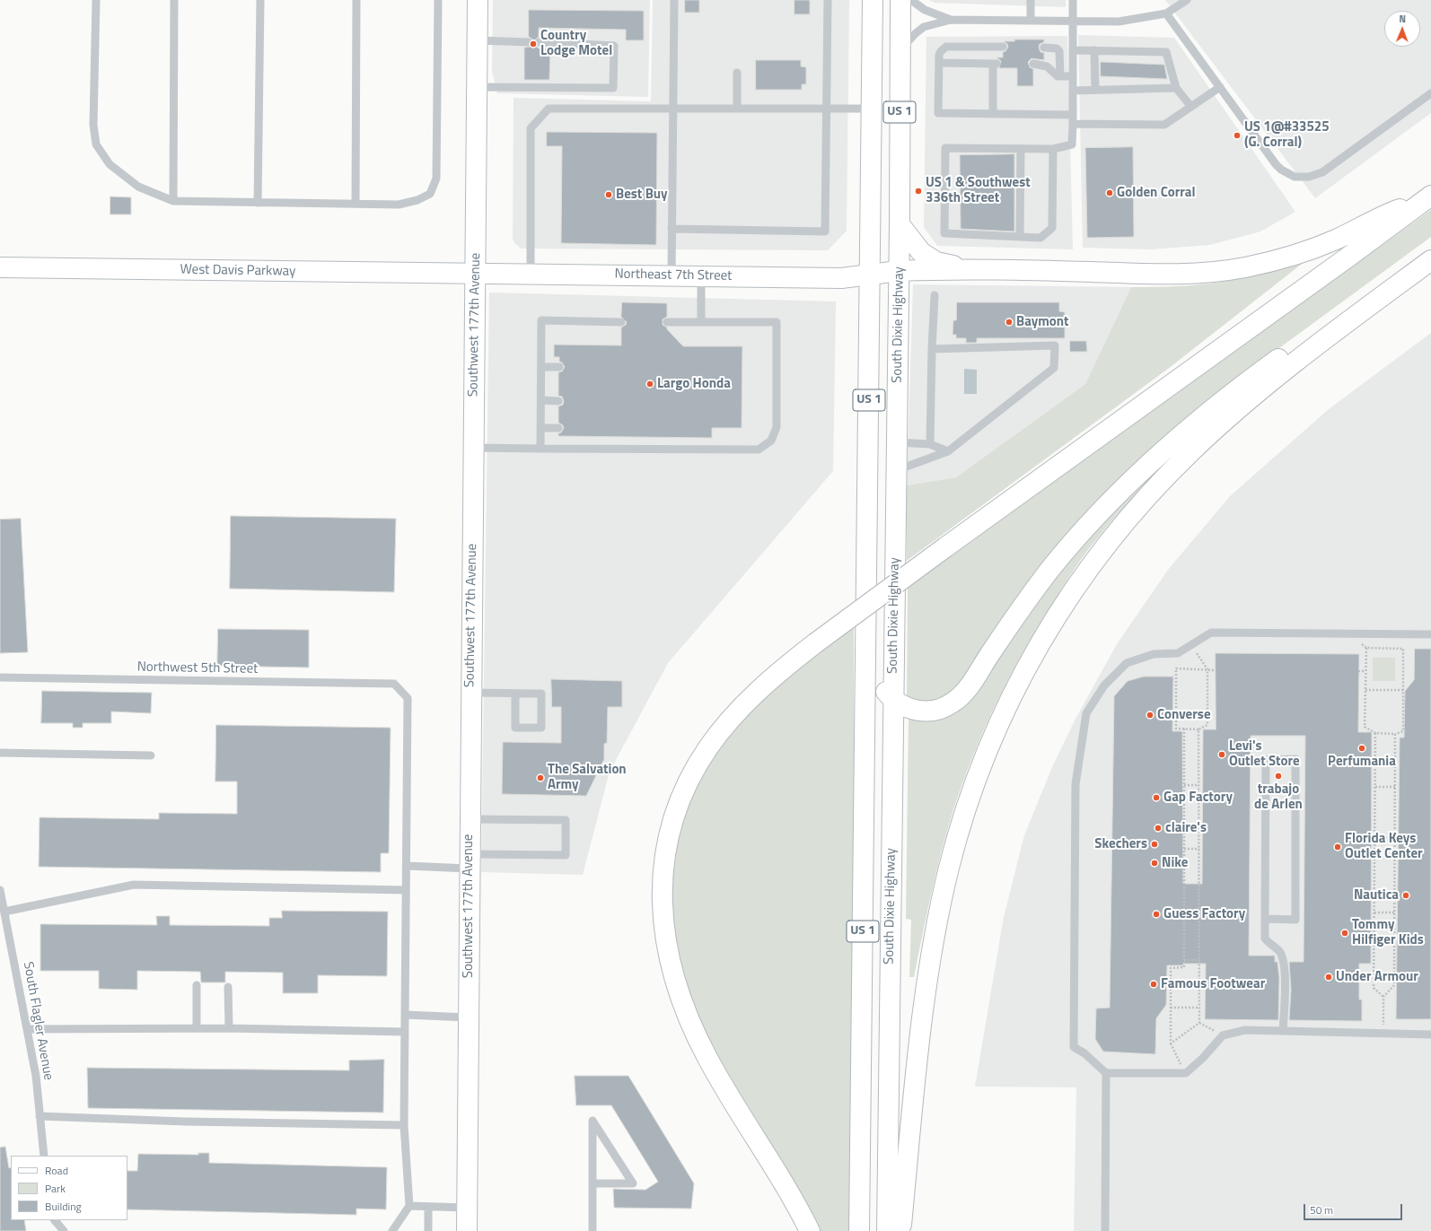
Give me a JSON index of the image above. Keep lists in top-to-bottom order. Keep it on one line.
{"streets":{"main road":["US 1","West Davis Parkway","Northeast 7th Street","Southwest 177th Avenue","South Dixie Highway"],"lane":["Northwest 5th Street","South Flagler Avenue"]},"crossings":[["West Davis Parkway","Northeast 7th Street"],["West Davis Parkway","Southwest 177th Avenue"],["Northeast 7th Street","Southwest 177th Avenue"],["Northeast 7th Street","South Dixie Highway"]],"places":["Country Lodge Motel","US 1@#33525 (G. Corral)","US 1 & Southwest 336th Street","Golden Corral","Best Buy","Baymont","Largo Honda","Converse","Perfumania","Levi's Outlet Store","trabajo de Arlen","The Salvation Army","Gap Factory","claire's","Skechers","Florida Keys Outlet Center","Nike","Nautica","Guess Factory","Tommy Hilfiger Kids","Under Armour","Famous Footwear"],"legend":["Road","Park","Building"],"scale_bar":"50 m","north":"top"}
